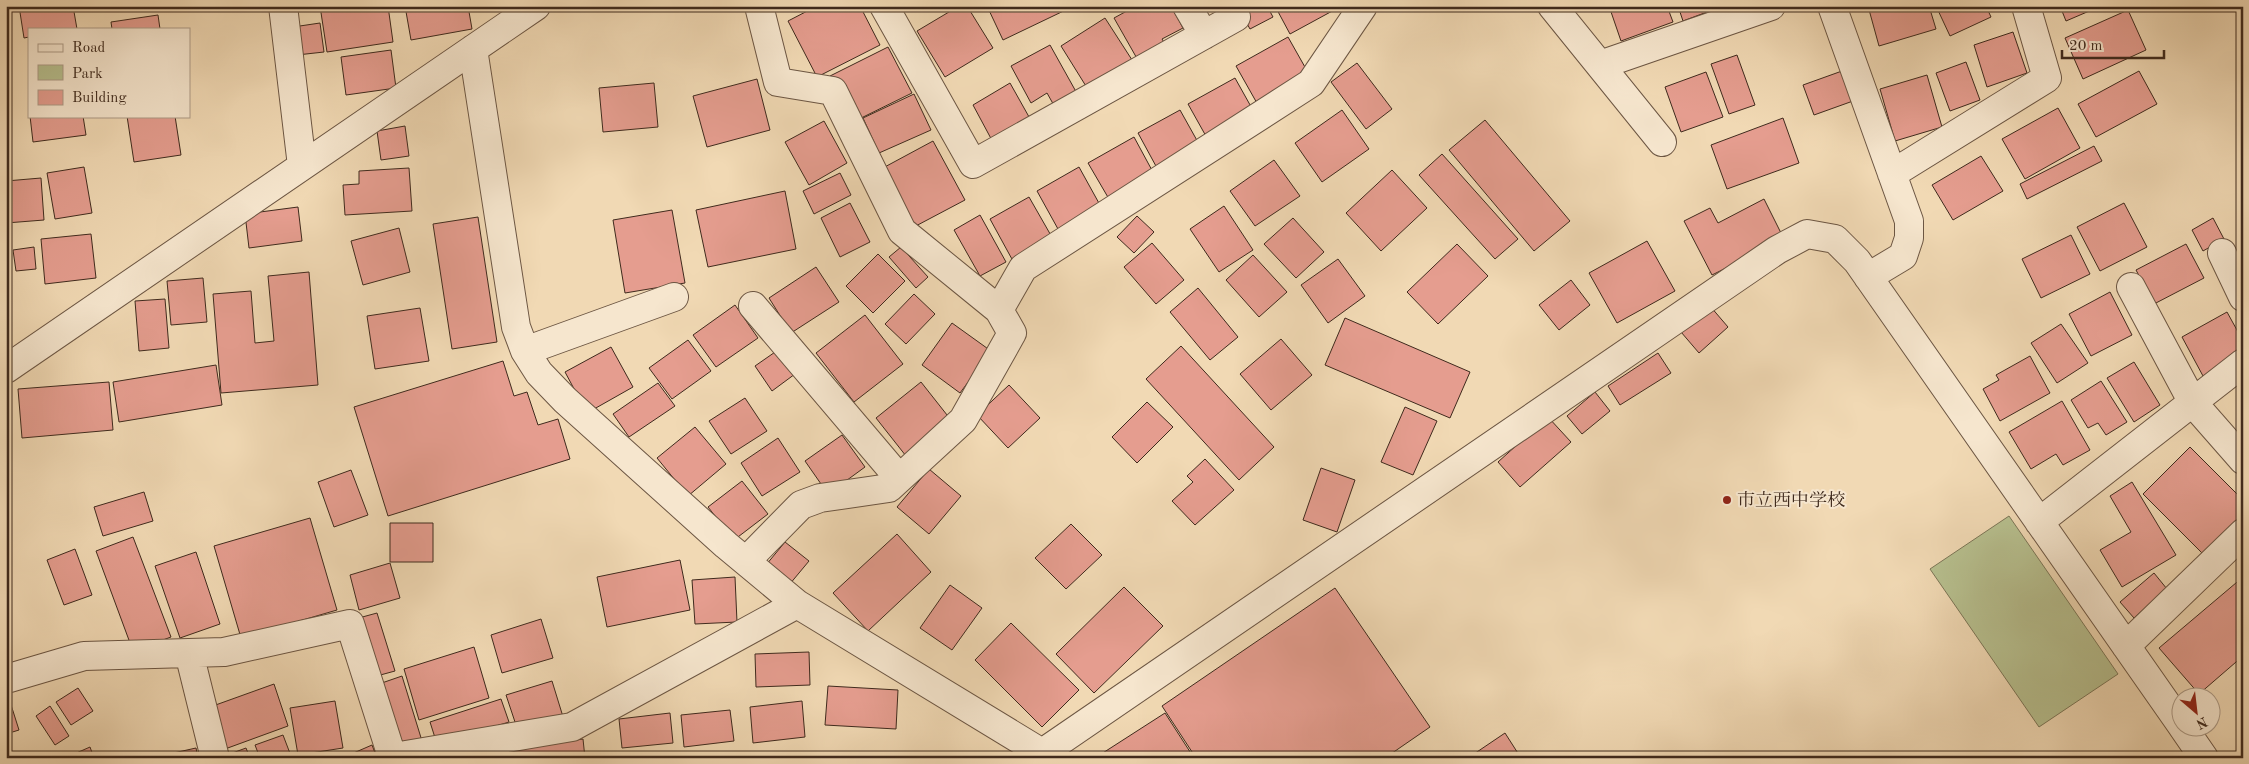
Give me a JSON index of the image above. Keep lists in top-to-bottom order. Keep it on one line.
{"places":["市立西中学校"],"legend":["Road","Park","Building"],"scale_bar":"20 m","north":"bottom right"}
